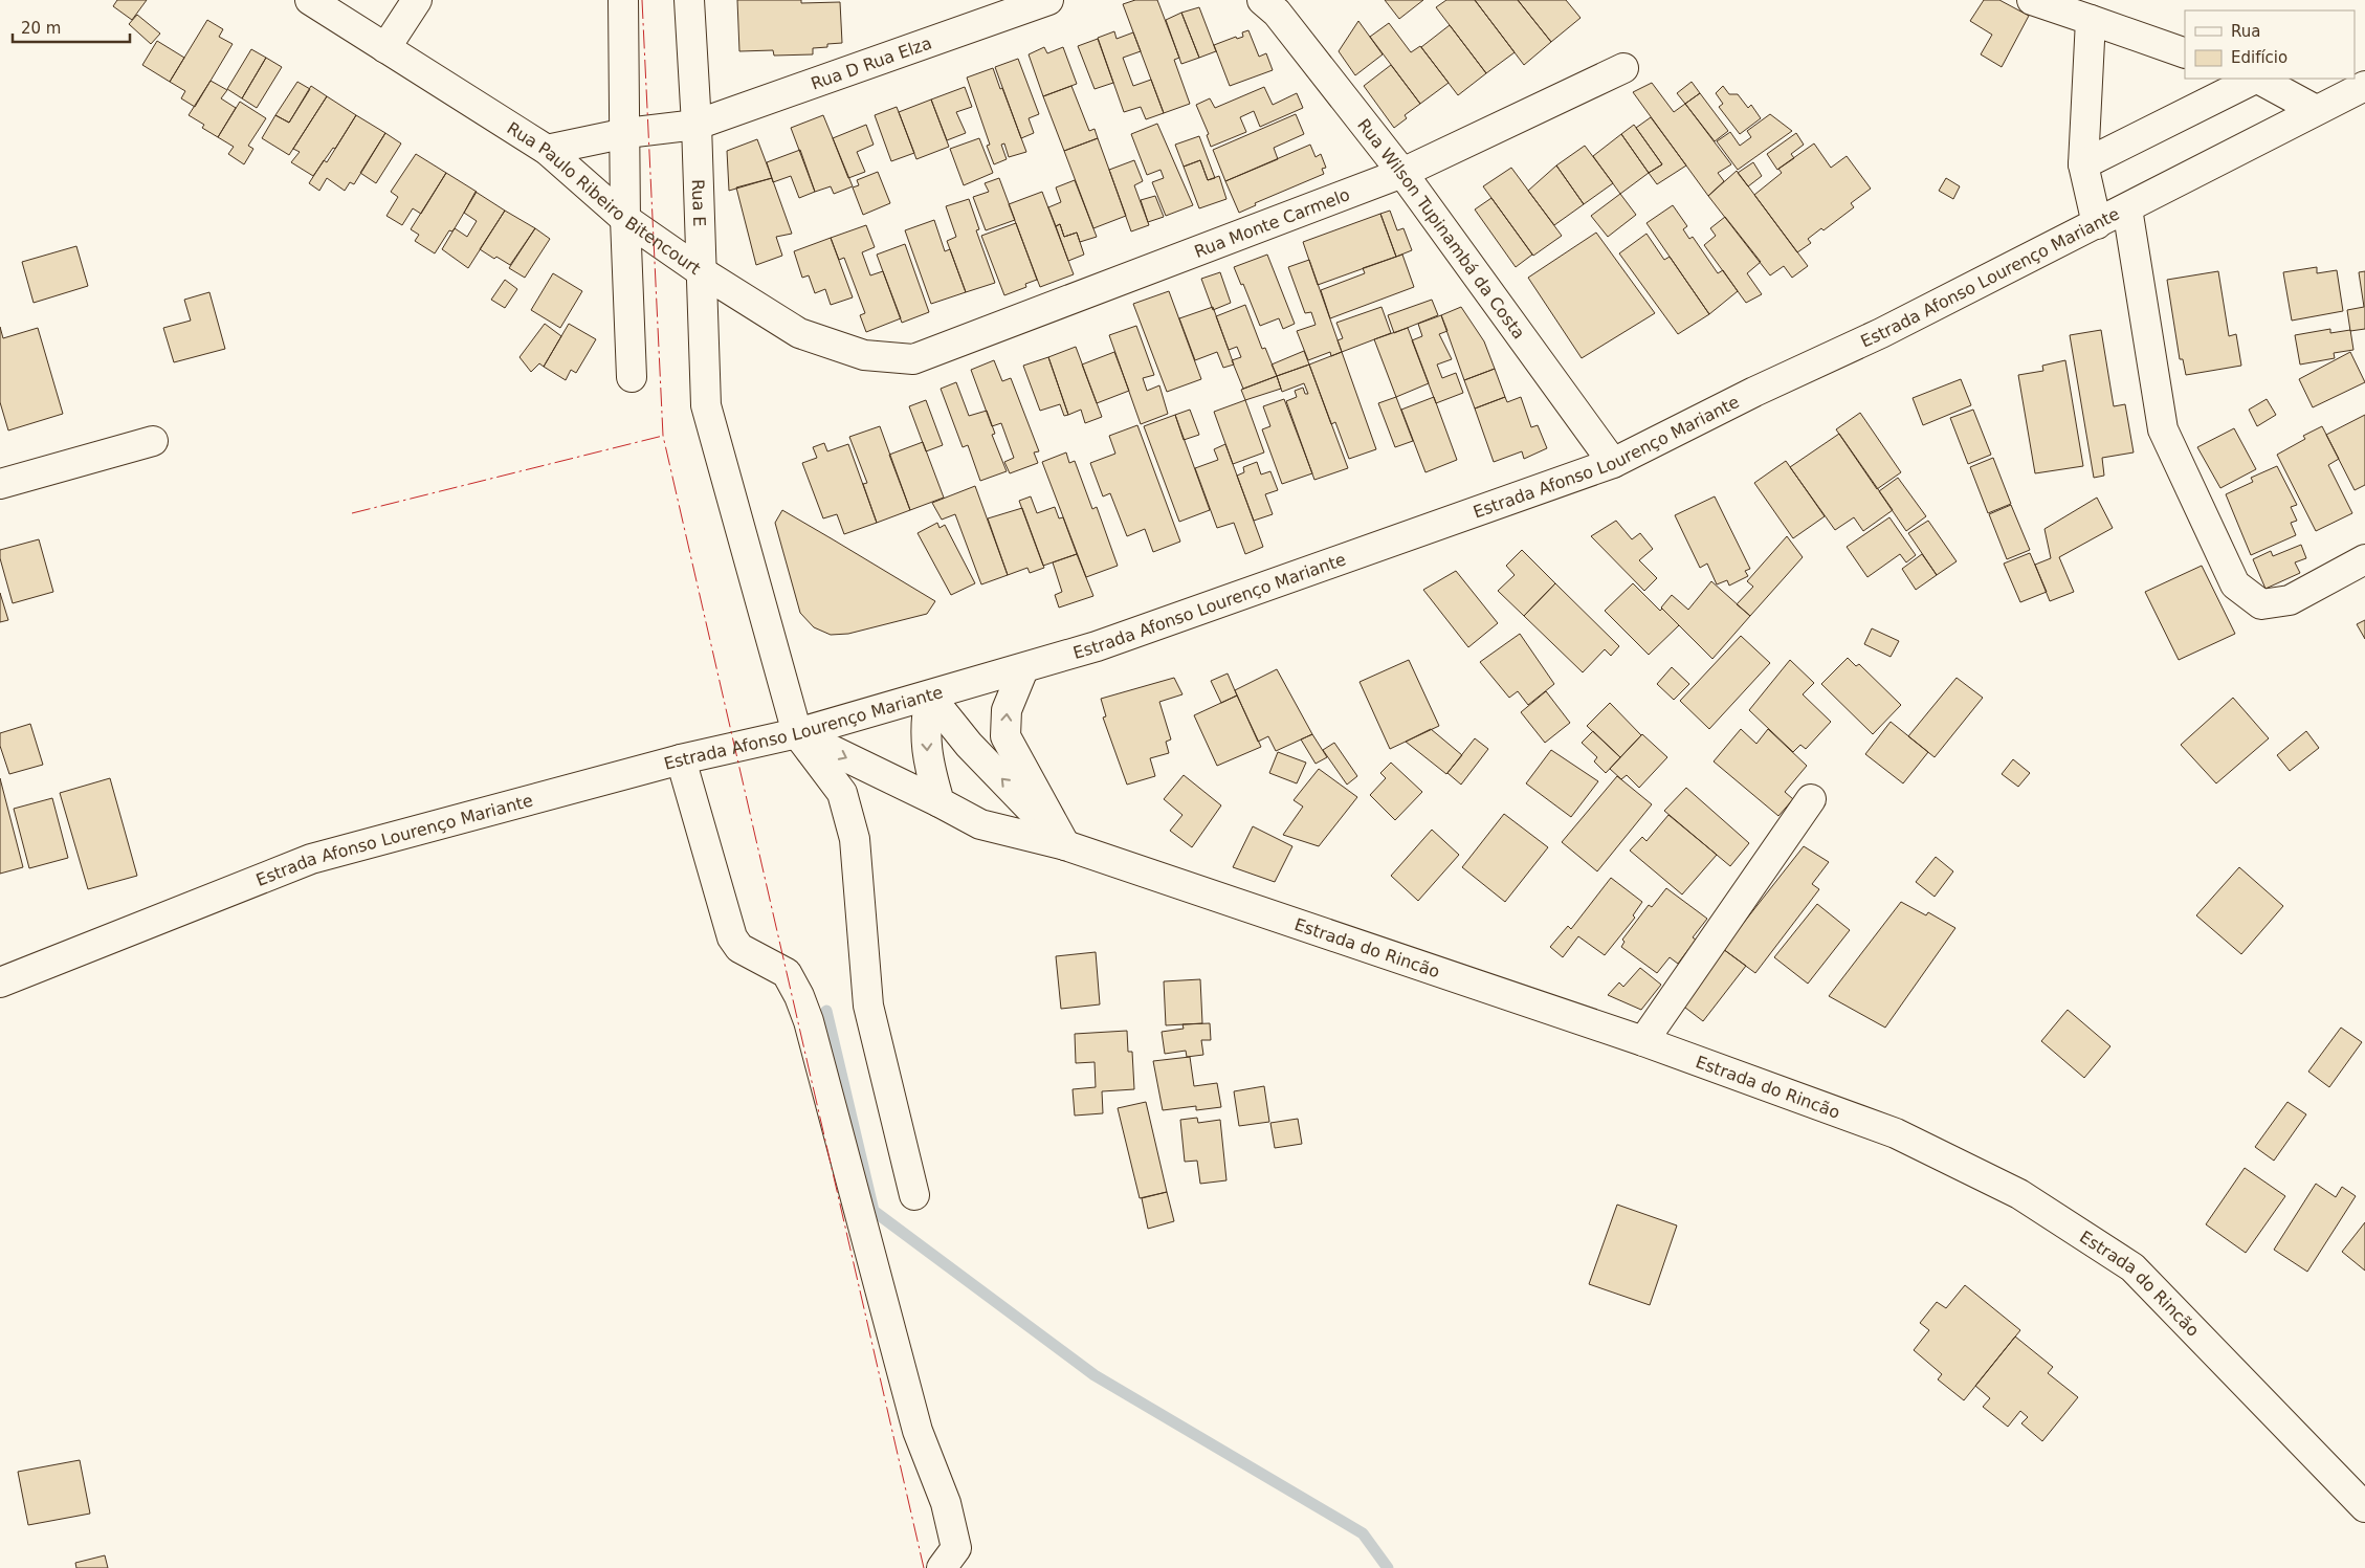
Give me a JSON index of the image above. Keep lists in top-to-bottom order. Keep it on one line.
{"streets":{"street":["Rua D Rua Elza","Rua Paulo Ribeiro Bitencourt","Rua E","Rua Monte Carmelo","Rua Wilson Tupinambá da Costa","Estrada Afonso Lourenço Mariante","Estrada do Rincão"]},"crossings":[["Rua D Rua Elza","Rua Paulo Ribeiro Bitencourt"],["Rua D Rua Elza","Rua E"],["Rua Paulo Ribeiro Bitencourt","Rua E"],["Rua Paulo Ribeiro Bitencourt","Rua Monte Carmelo"],["Rua E","Estrada Afonso Lourenço Mariante"],["Rua E","Estrada do Rincão"],["Rua Monte Carmelo","Rua Wilson Tupinambá da Costa"],["Rua Wilson Tupinambá da Costa","Estrada Afonso Lourenço Mariante"],["Estrada Afonso Lourenço Mariante","Estrada do Rincão"]],"legend":["Rua","Edifício"],"scale_bar":"20 m"}
